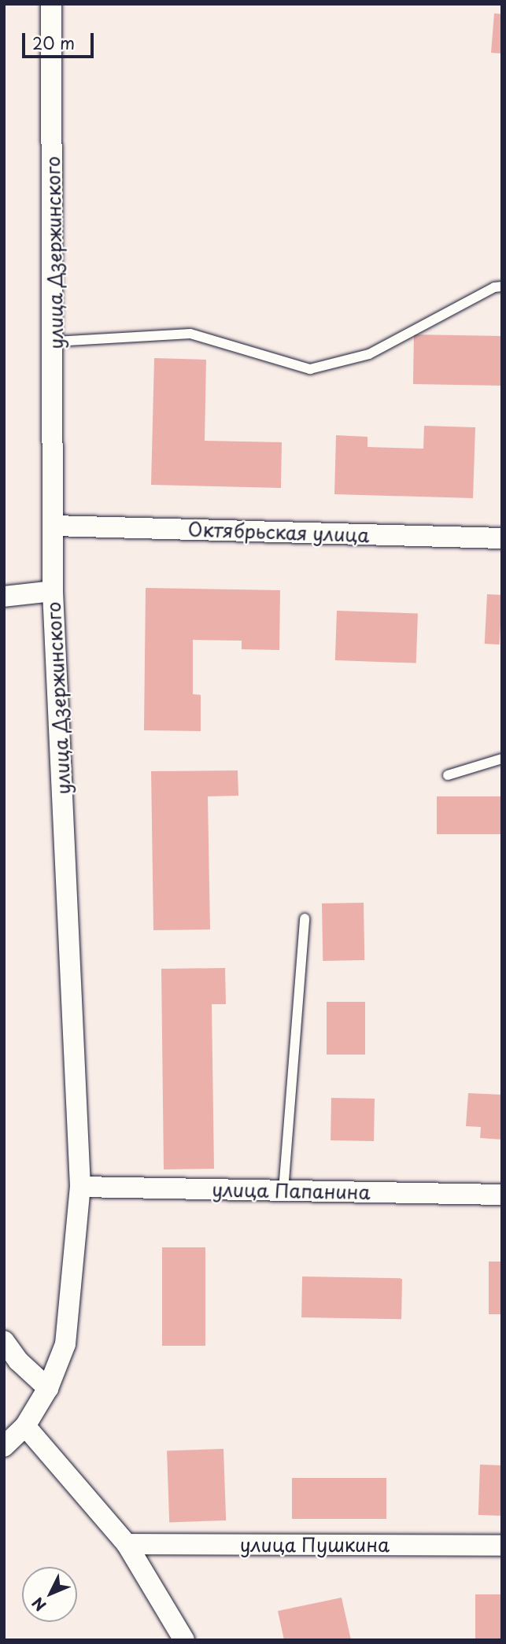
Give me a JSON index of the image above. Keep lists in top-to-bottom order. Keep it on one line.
{"streets":{"street":["улица Дзержинского","Октябрьская улица","улица Папанина","улица Пушкина"]},"crossings":[["улица Дзержинского","Октябрьская улица"],["улица Дзержинского","улица Папанина"]],"scale_bar":"20 m","north":"bottom left"}
